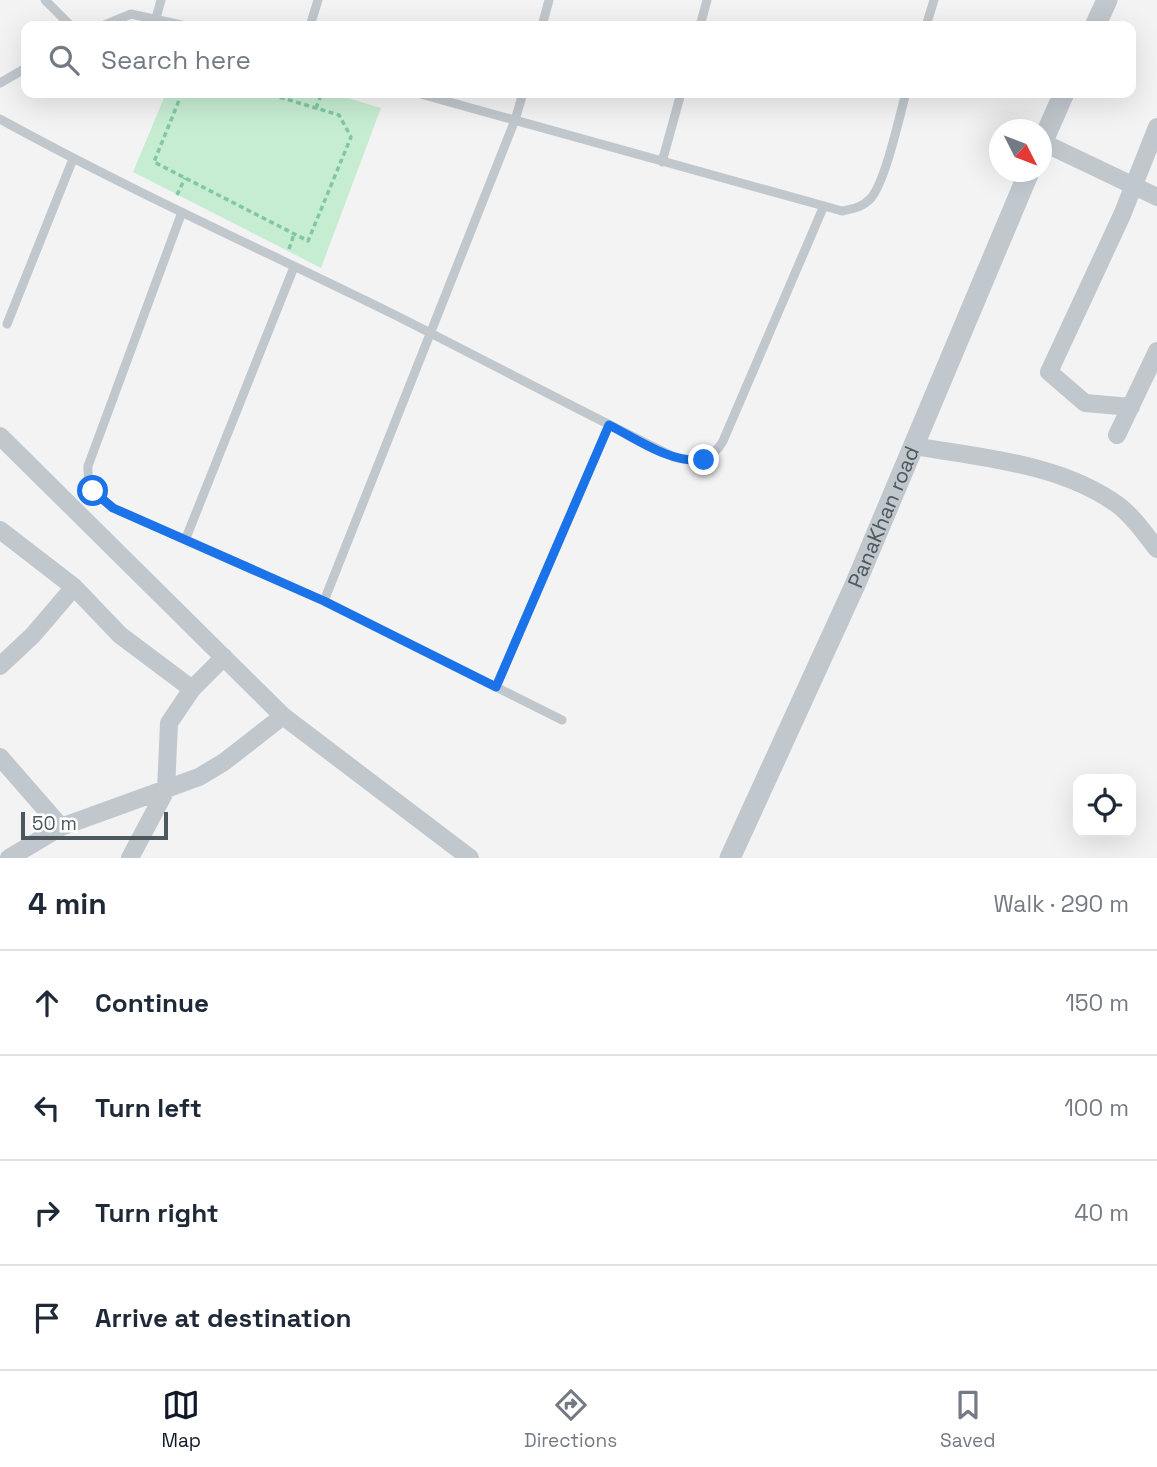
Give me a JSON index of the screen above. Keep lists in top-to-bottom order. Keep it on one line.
{"streets":{"street":["PanaKhan road"]},"scale_bar":"50 m","north":"bottom right","page":{"search":"Search here","scale":"50 m","heading":["4 min","Walk · 290 m"],"list":[["Continue","150 m"],["Turn left","100 m"],["Turn right","40 m"],"Arrive at destination"],"nav":["Map","Directions","Saved"]}}
